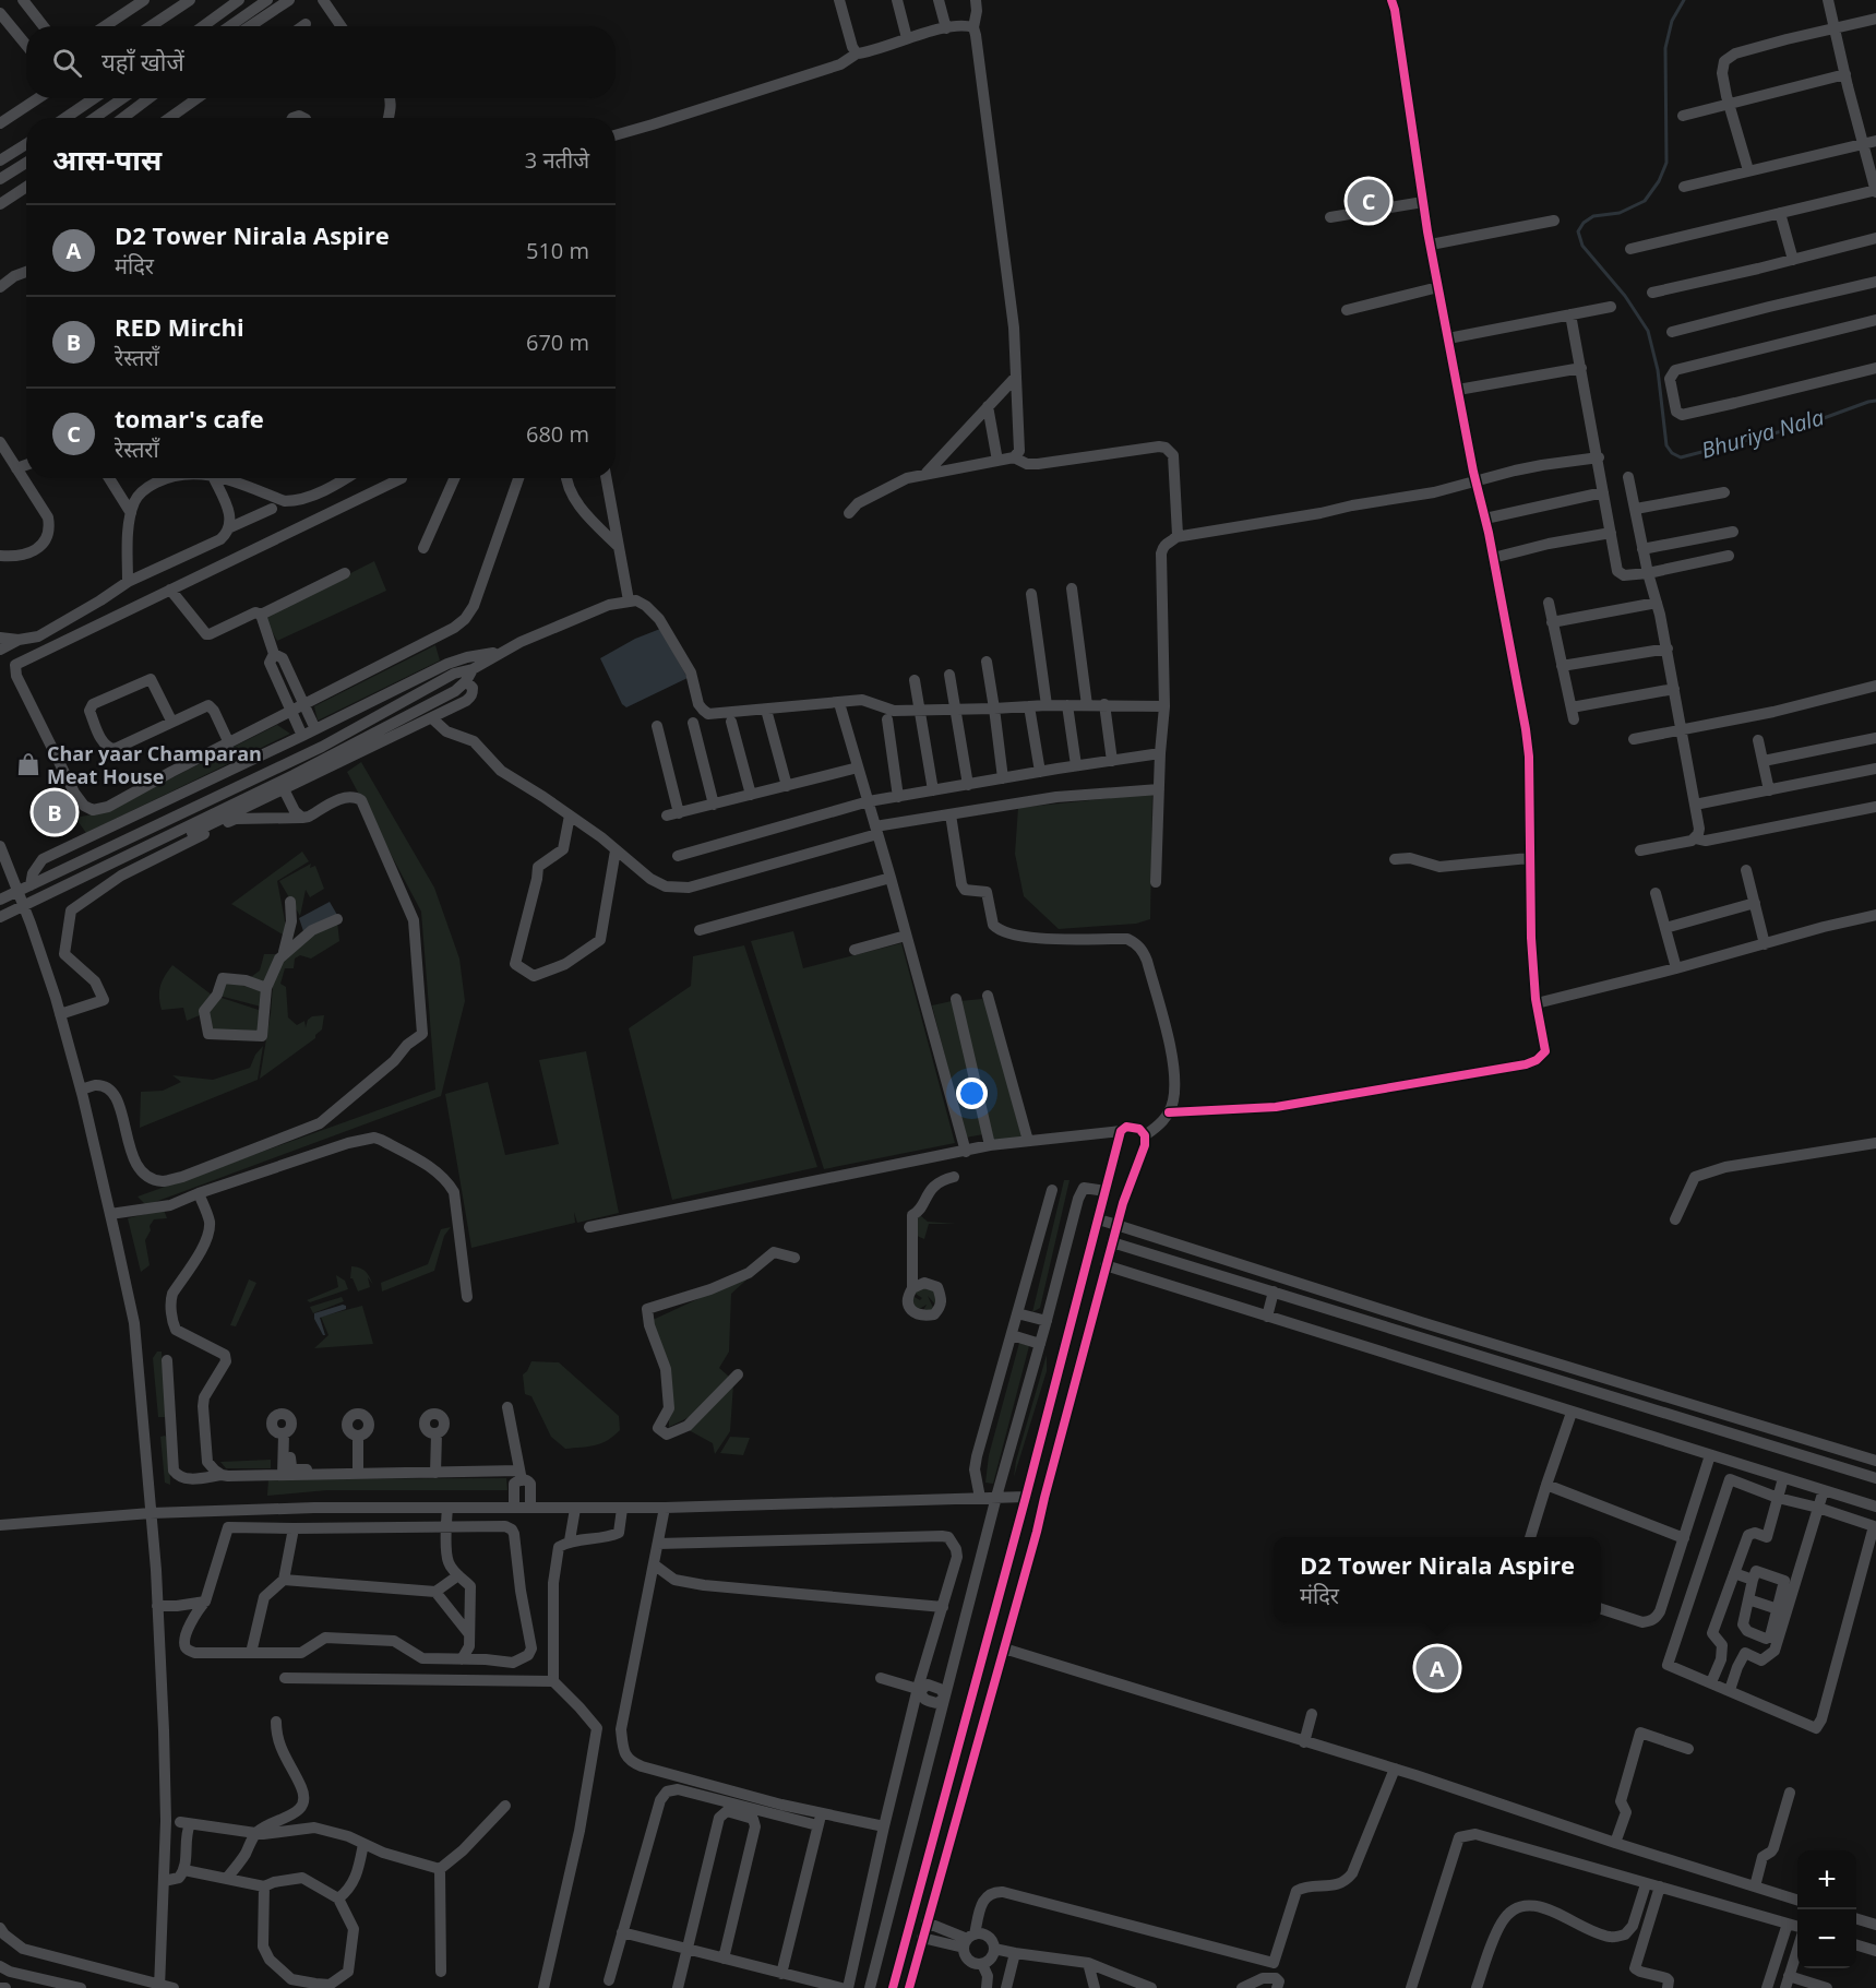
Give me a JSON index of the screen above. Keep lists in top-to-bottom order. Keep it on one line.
{"water":["Bhuriya Nala"],"places":{"shop":["Char yaar Champaran Meat House"]},"page":{"search":"यहाँ खोजें","heading":["आस-पास","3 नतीजे"],"pins":["C","B","A"],"list":[{"mark":"A","name":"D2 Tower Nirala Aspire","note":"मंदिर","value":"510 m"},{"mark":"B","name":"RED Mirchi","note":"रेस्तराँ","value":"670 m"},{"mark":"C","name":"tomar's cafe","note":"रेस्तराँ","value":"680 m"}],"popup":["D2 Tower Nirala Aspire","मंदिर"],"map_buttons":["+","−"]}}
